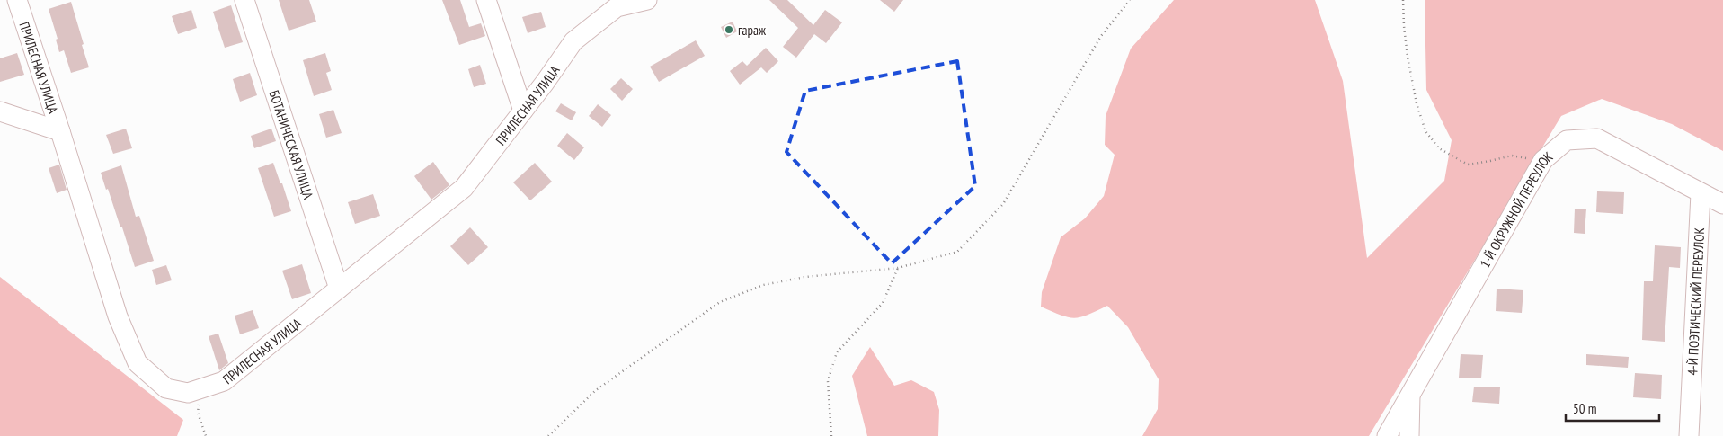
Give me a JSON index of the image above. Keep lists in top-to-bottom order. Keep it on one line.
{"streets":{"street":["ПРИЛЕСНАЯ УЛИЦА","БОТАНИЧЕСКАЯ УЛИЦА","1-Й ОКРУЖНОЙ ПЕРЕУЛОК","4-Й ПОЭТИЧЕСКИЙ ПЕРЕУЛОК"]},"crossings":[["ПРИЛЕСНАЯ УЛИЦА","БОТАНИЧЕСКАЯ УЛИЦА"],["1-Й ОКРУЖНОЙ ПЕРЕУЛОК","4-Й ПОЭТИЧЕСКИЙ ПЕРЕУЛОК"]],"places":["гараж"],"scale_bar":"50 m"}
